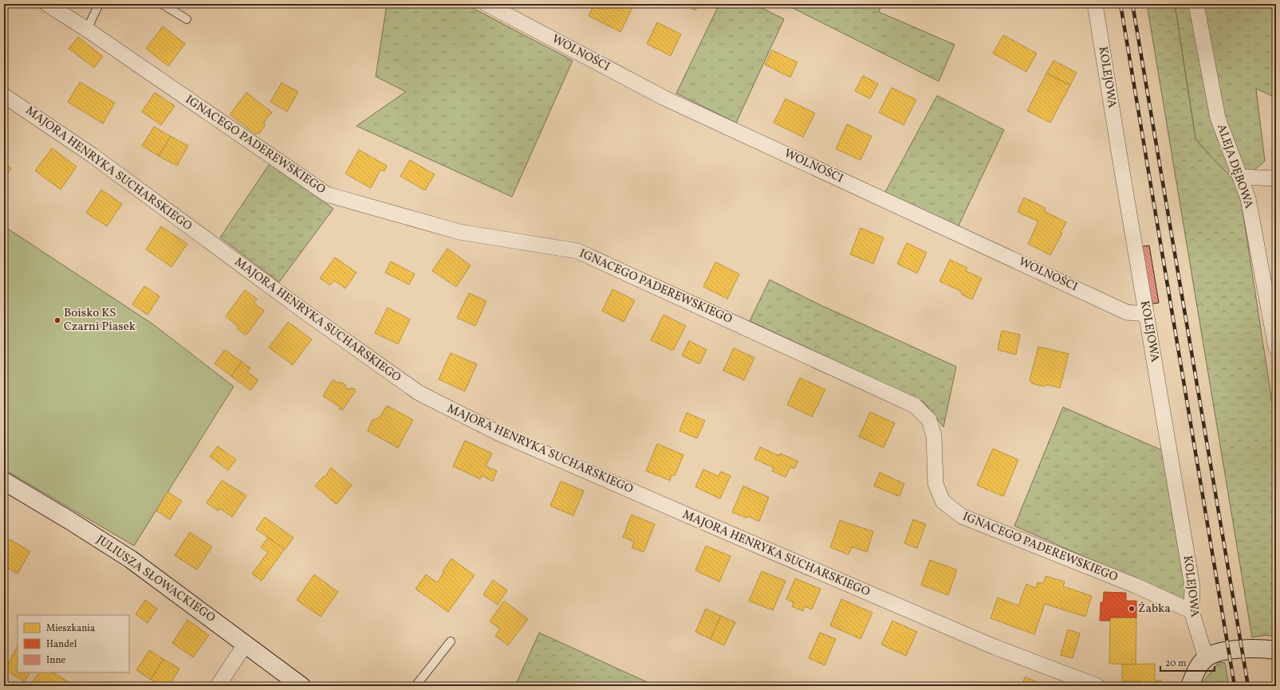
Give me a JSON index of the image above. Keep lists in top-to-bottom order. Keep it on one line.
{"streets":{"street":["WOLNOŚCI","KOLEJOWA","IGNACEGO PADEREWSKIEGO","ALEJA DĘBOWA","MAJORA HENRYKA SUCHARSKIEGO","JULIUSZA SŁOWACKIEGO"]},"crossings":[["WOLNOŚCI","KOLEJOWA"],["KOLEJOWA","IGNACEGO PADEREWSKIEGO"]],"places":["Boisko KS Czarni Piasek","Żabka"],"legend":["Mieszkania","Handel","Inne"],"scale_bar":"20 m"}
